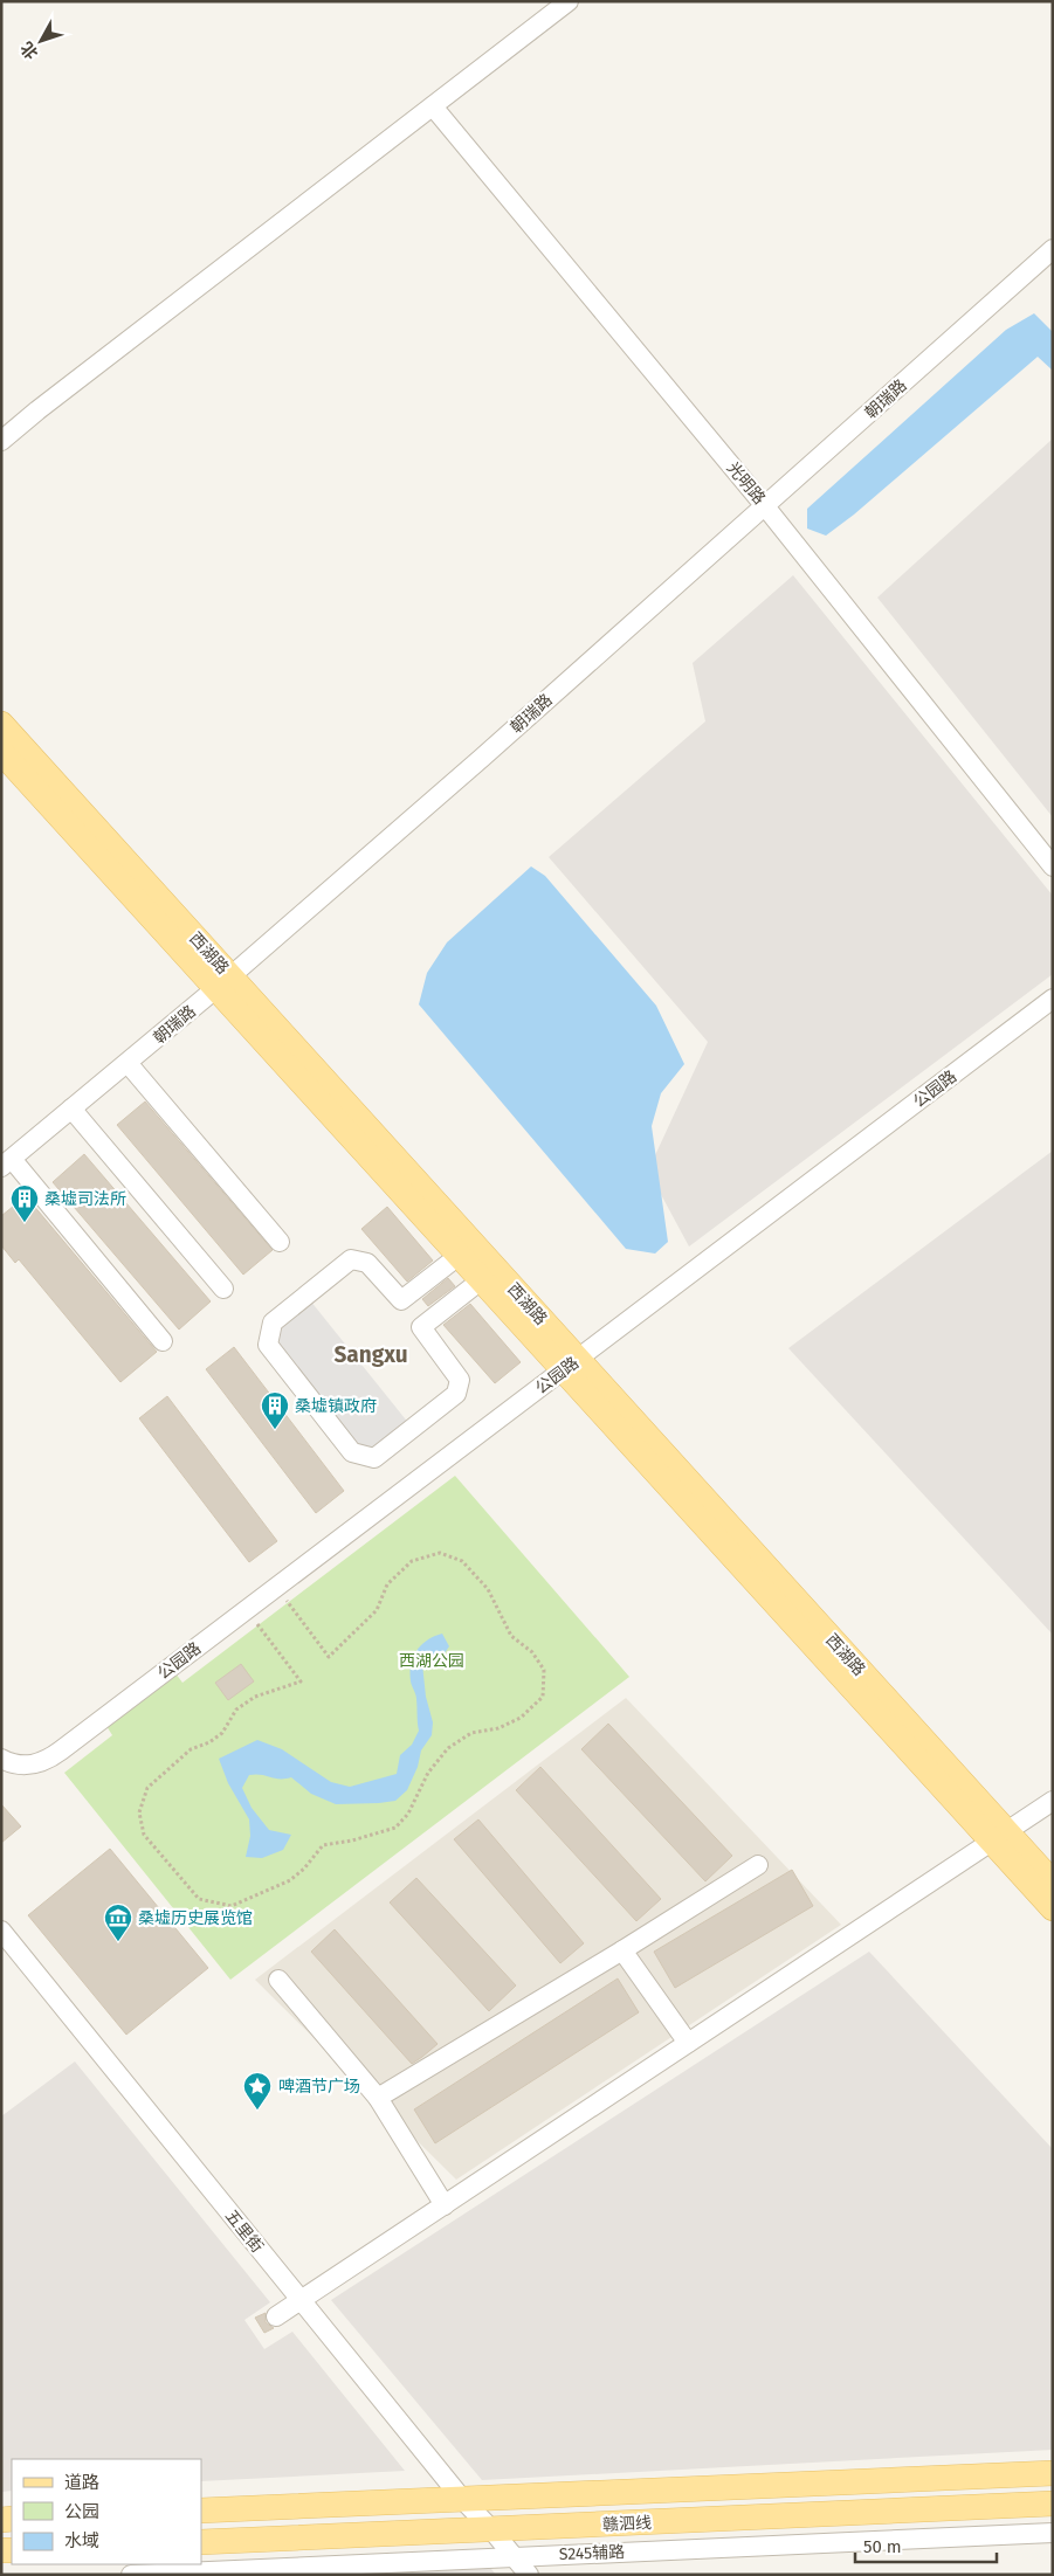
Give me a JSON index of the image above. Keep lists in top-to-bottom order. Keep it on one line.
{"streets":{"main road":["西湖路","赣泗线"],"street":["朝瑞路","光明路","公园路","五里街","S245辅路"]},"crossings":[["朝瑞路","光明路"],["朝瑞路","西湖路"],["西湖路","公园路"],["五里街","赣泗线"],["五里街","S245辅路"]],"districts":["Sangxu"],"parks":["西湖公园"],"places":{"building":["桑墟司法所","桑墟镇政府"],"museum":["桑墟历史展览馆"],"place":["啤酒节广场"]},"legend":["道路","公园","水域"],"scale_bar":"50 m","north":"bottom left"}
